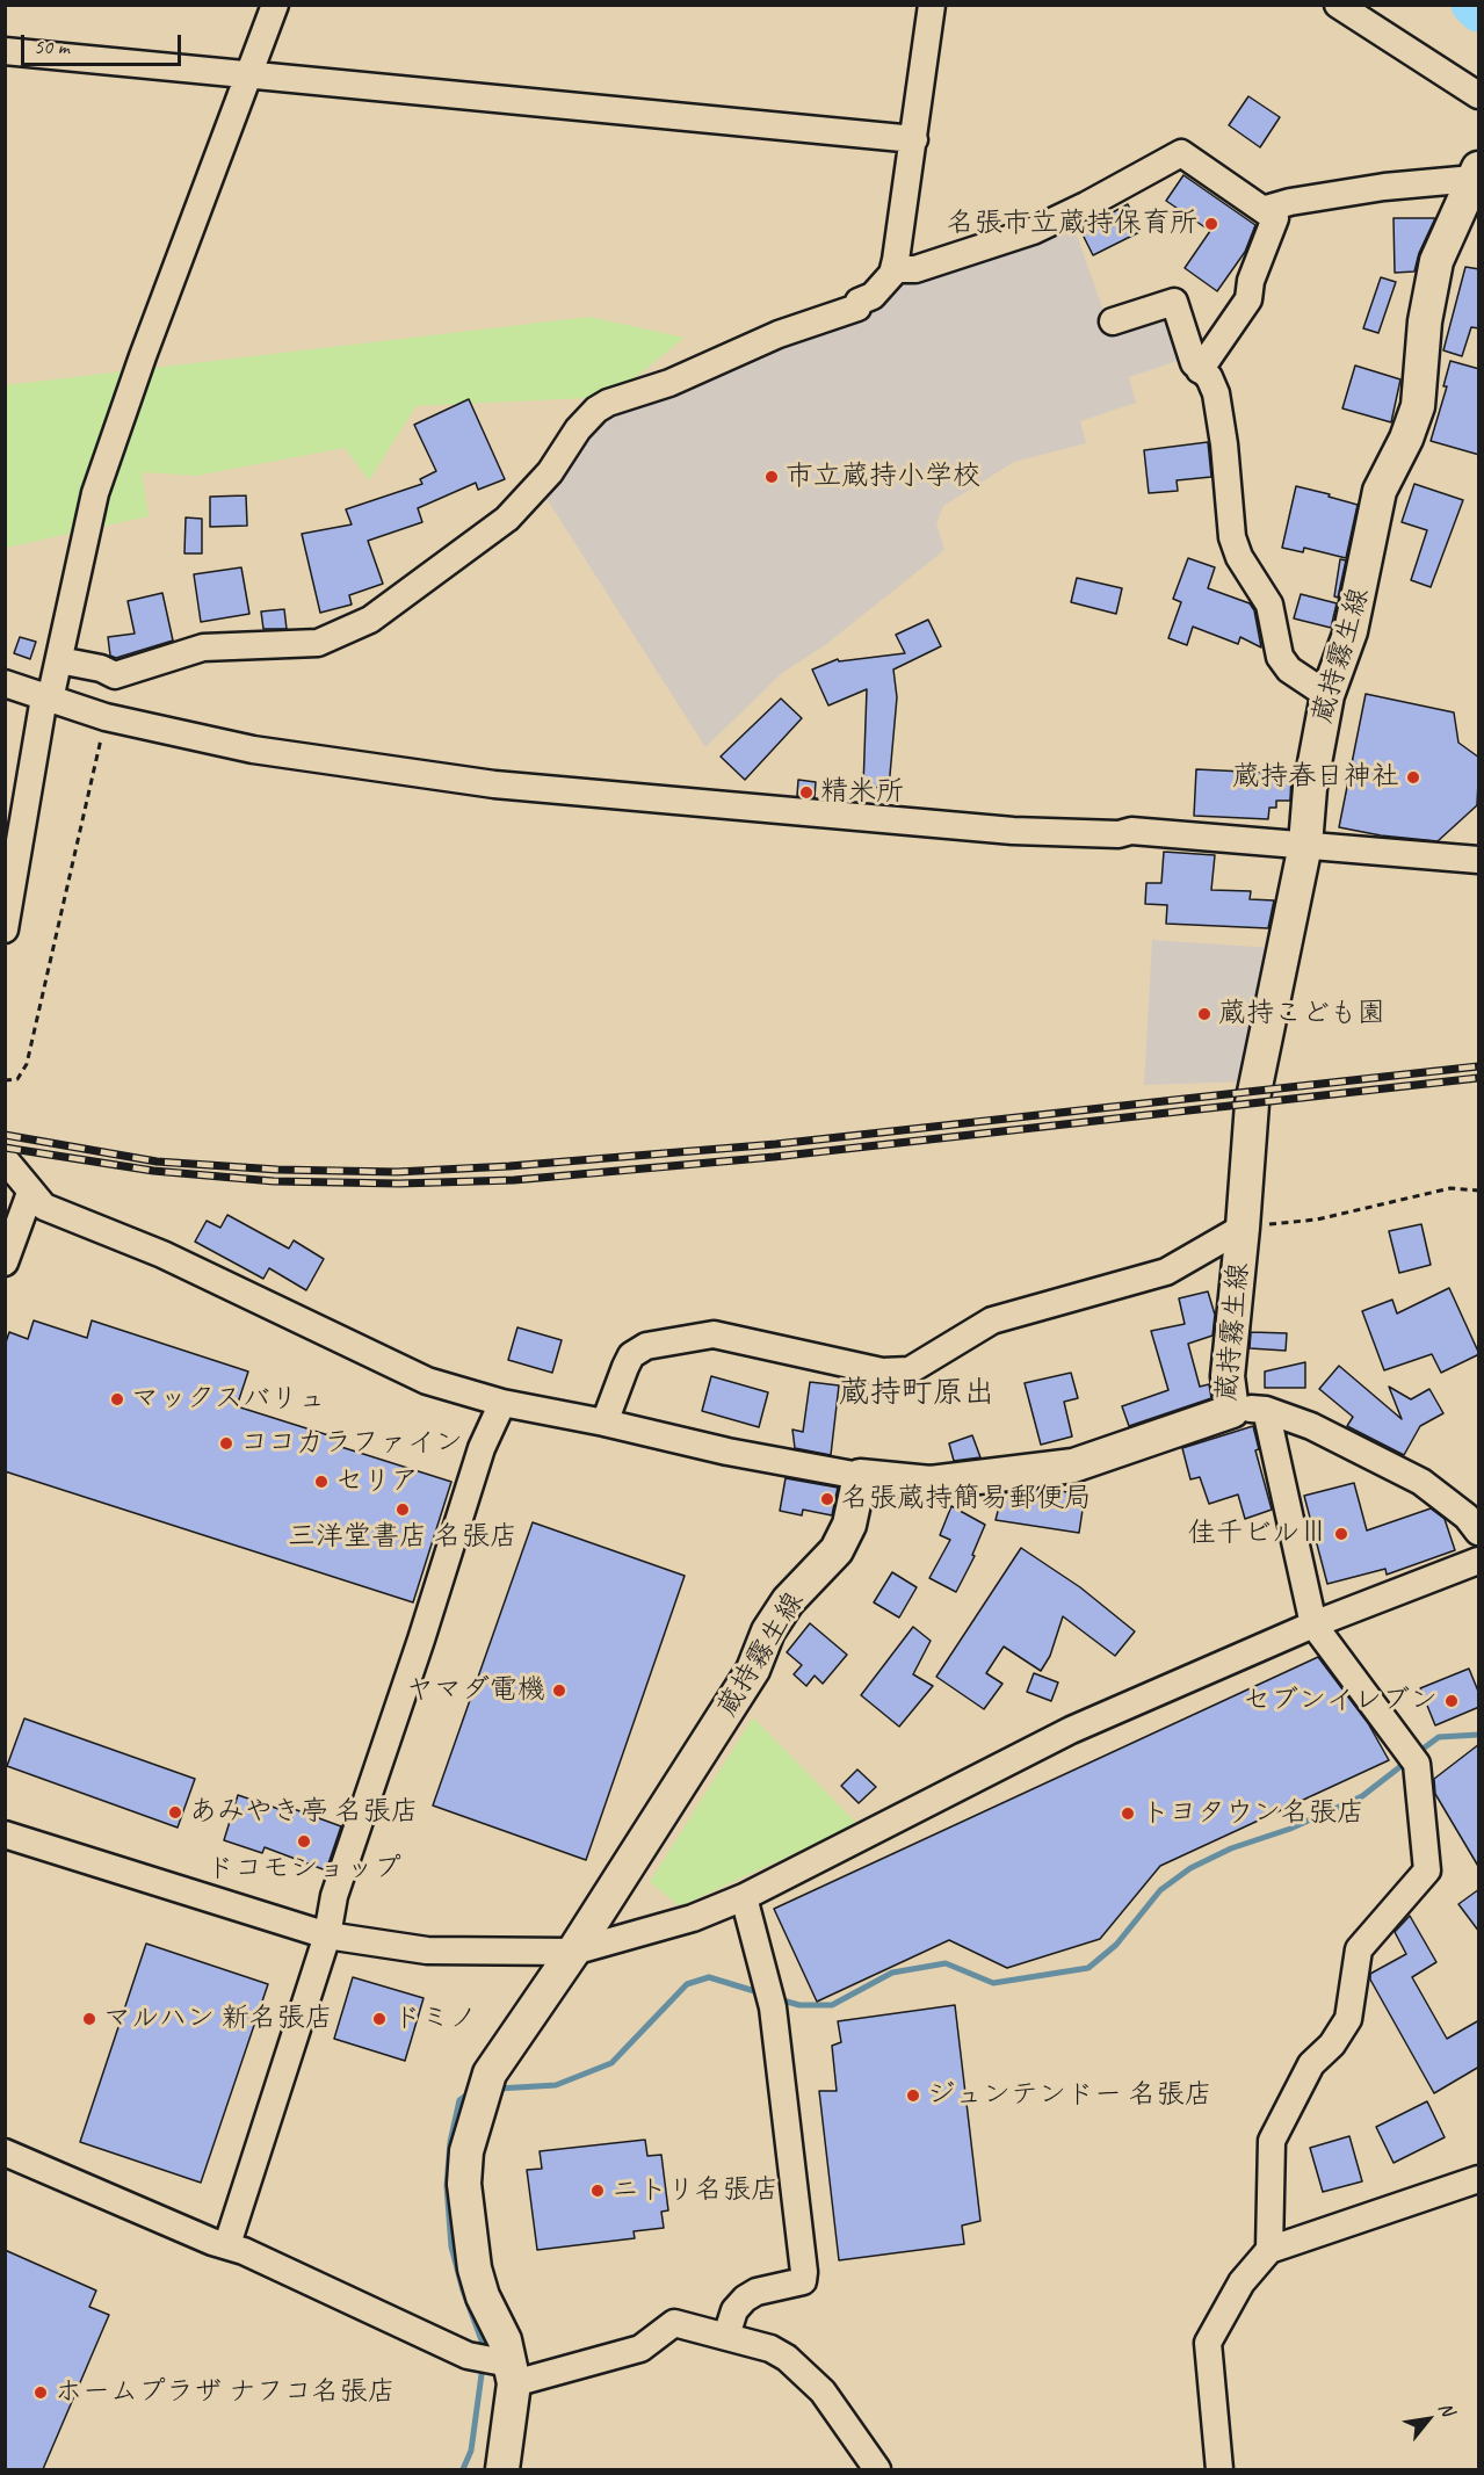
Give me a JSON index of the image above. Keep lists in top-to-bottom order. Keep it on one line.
{"streets":{"main road":["蔵持霧生線"]},"districts":["蔵持町原出"],"places":["名張市立蔵持保育所","市立蔵持小学校","蔵持春日神社","精米所","蔵持こども園","マックスバリュ","ココカラファイン","セリア","名張蔵持簡易郵便局","三洋堂書店 名張店","佳千ビルⅢ","ヤマダ電機","セブンイレブン","あみやき亭 名張店","トヨタウン名張店","ドコモショップ","マルハン 新名張店","ドミノ","ジュンテンドー 名張店","ニトリ名張店","ホームプラザ ナフコ名張店"],"scale_bar":"50 m","north":"top right"}
